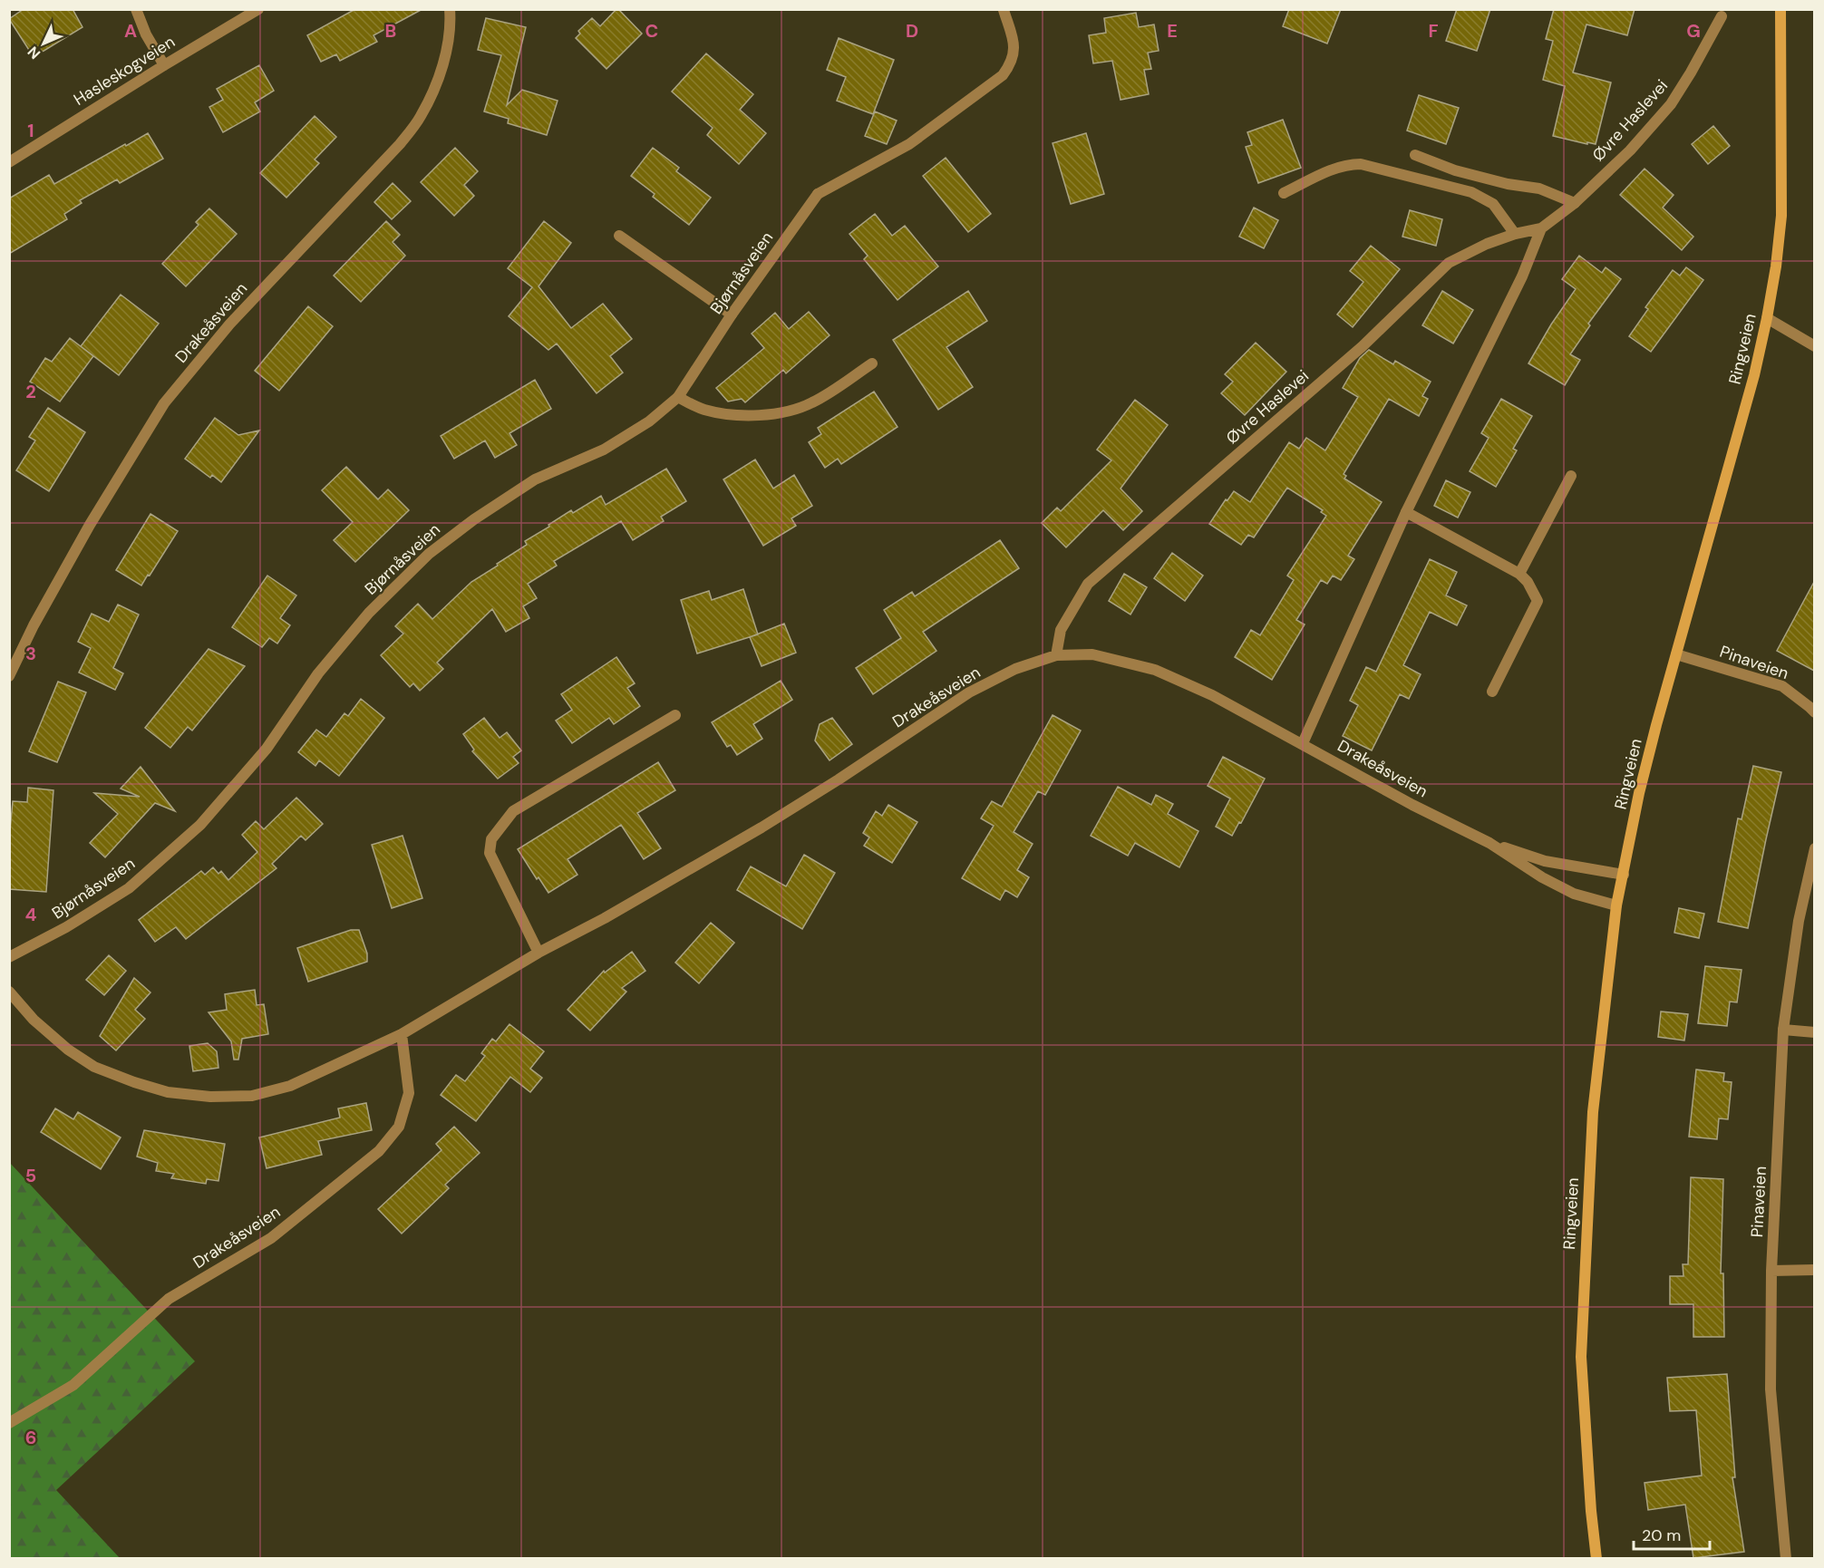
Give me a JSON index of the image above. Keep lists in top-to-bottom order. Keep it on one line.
{"streets":{"main road":["Ringveien"],"street":["Hasleskogveien","Øvre Haslevei","Bjørnåsveien","Drakeåsveien","Pinaveien"]},"crossings":[["Øvre Haslevei","Drakeåsveien"],["Drakeåsveien","Ringveien"],["Ringveien","Pinaveien"]],"scale_bar":"20 m","north":"bottom left","grid":{"columns":["A","B","C","D","E","F","G"],"rows":["1","2","3","4","5","6"]}}
